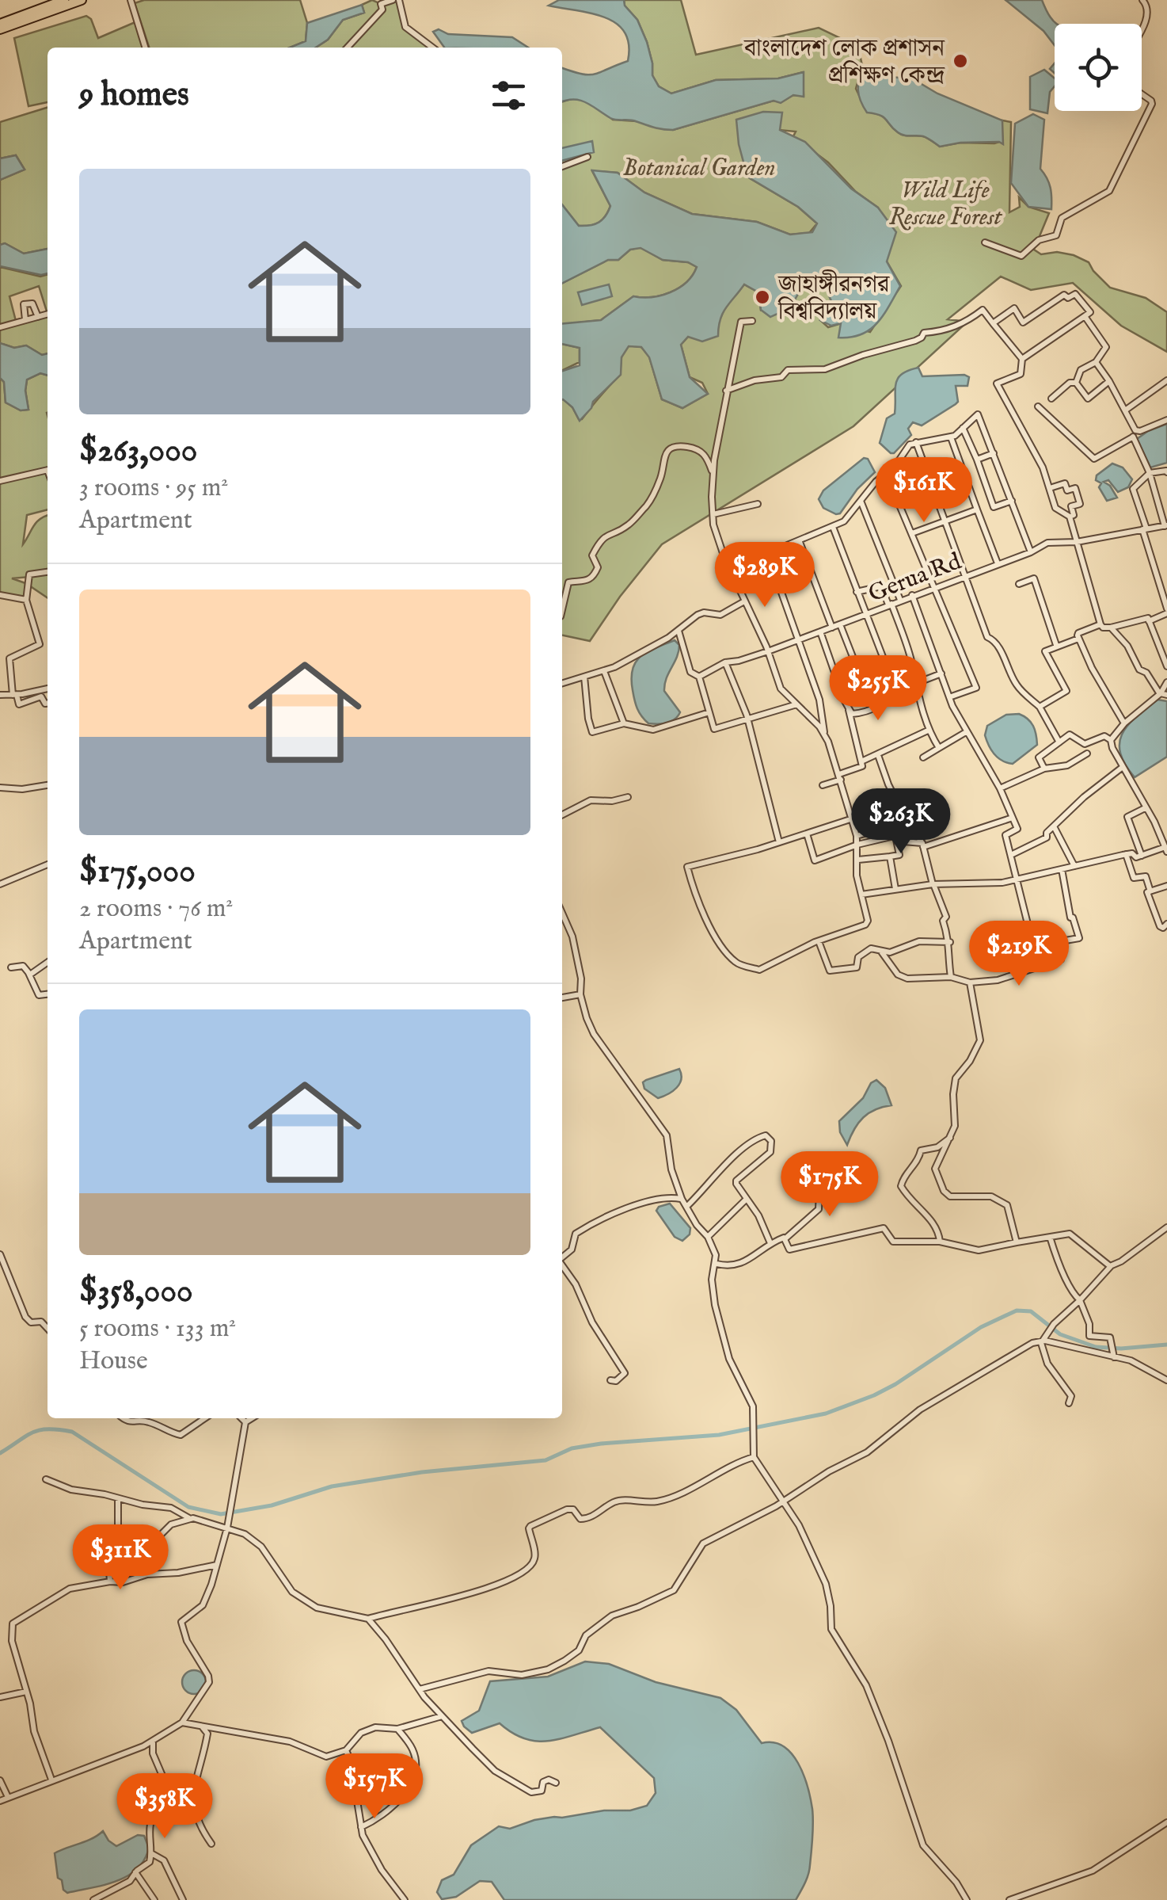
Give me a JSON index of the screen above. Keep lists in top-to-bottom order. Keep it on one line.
{"streets":{"street":["Gerua Rd"]},"parks":["Botanical Garden","Wild Life Rescue Forest"],"places":["বাংলাদেশ লোক প্রশাসন প্রশিক্ষণ কেন্দ্র","জাহাঙ্গীরনগর বিশ্ববিদ্যালয়"],"page":{"heading":"9 homes","list":[{"name":"$263,000","note":"3 rooms · 95 m² · Apartment"},{"name":"$175,000","note":"2 rooms · 76 m² · Apartment"},{"name":"$358,000","note":"5 rooms · 133 m² · House"}],"price":["$161K","$289K","$255K","$263K","$219K","$175K","$311K","$157K","$358K"]}}
